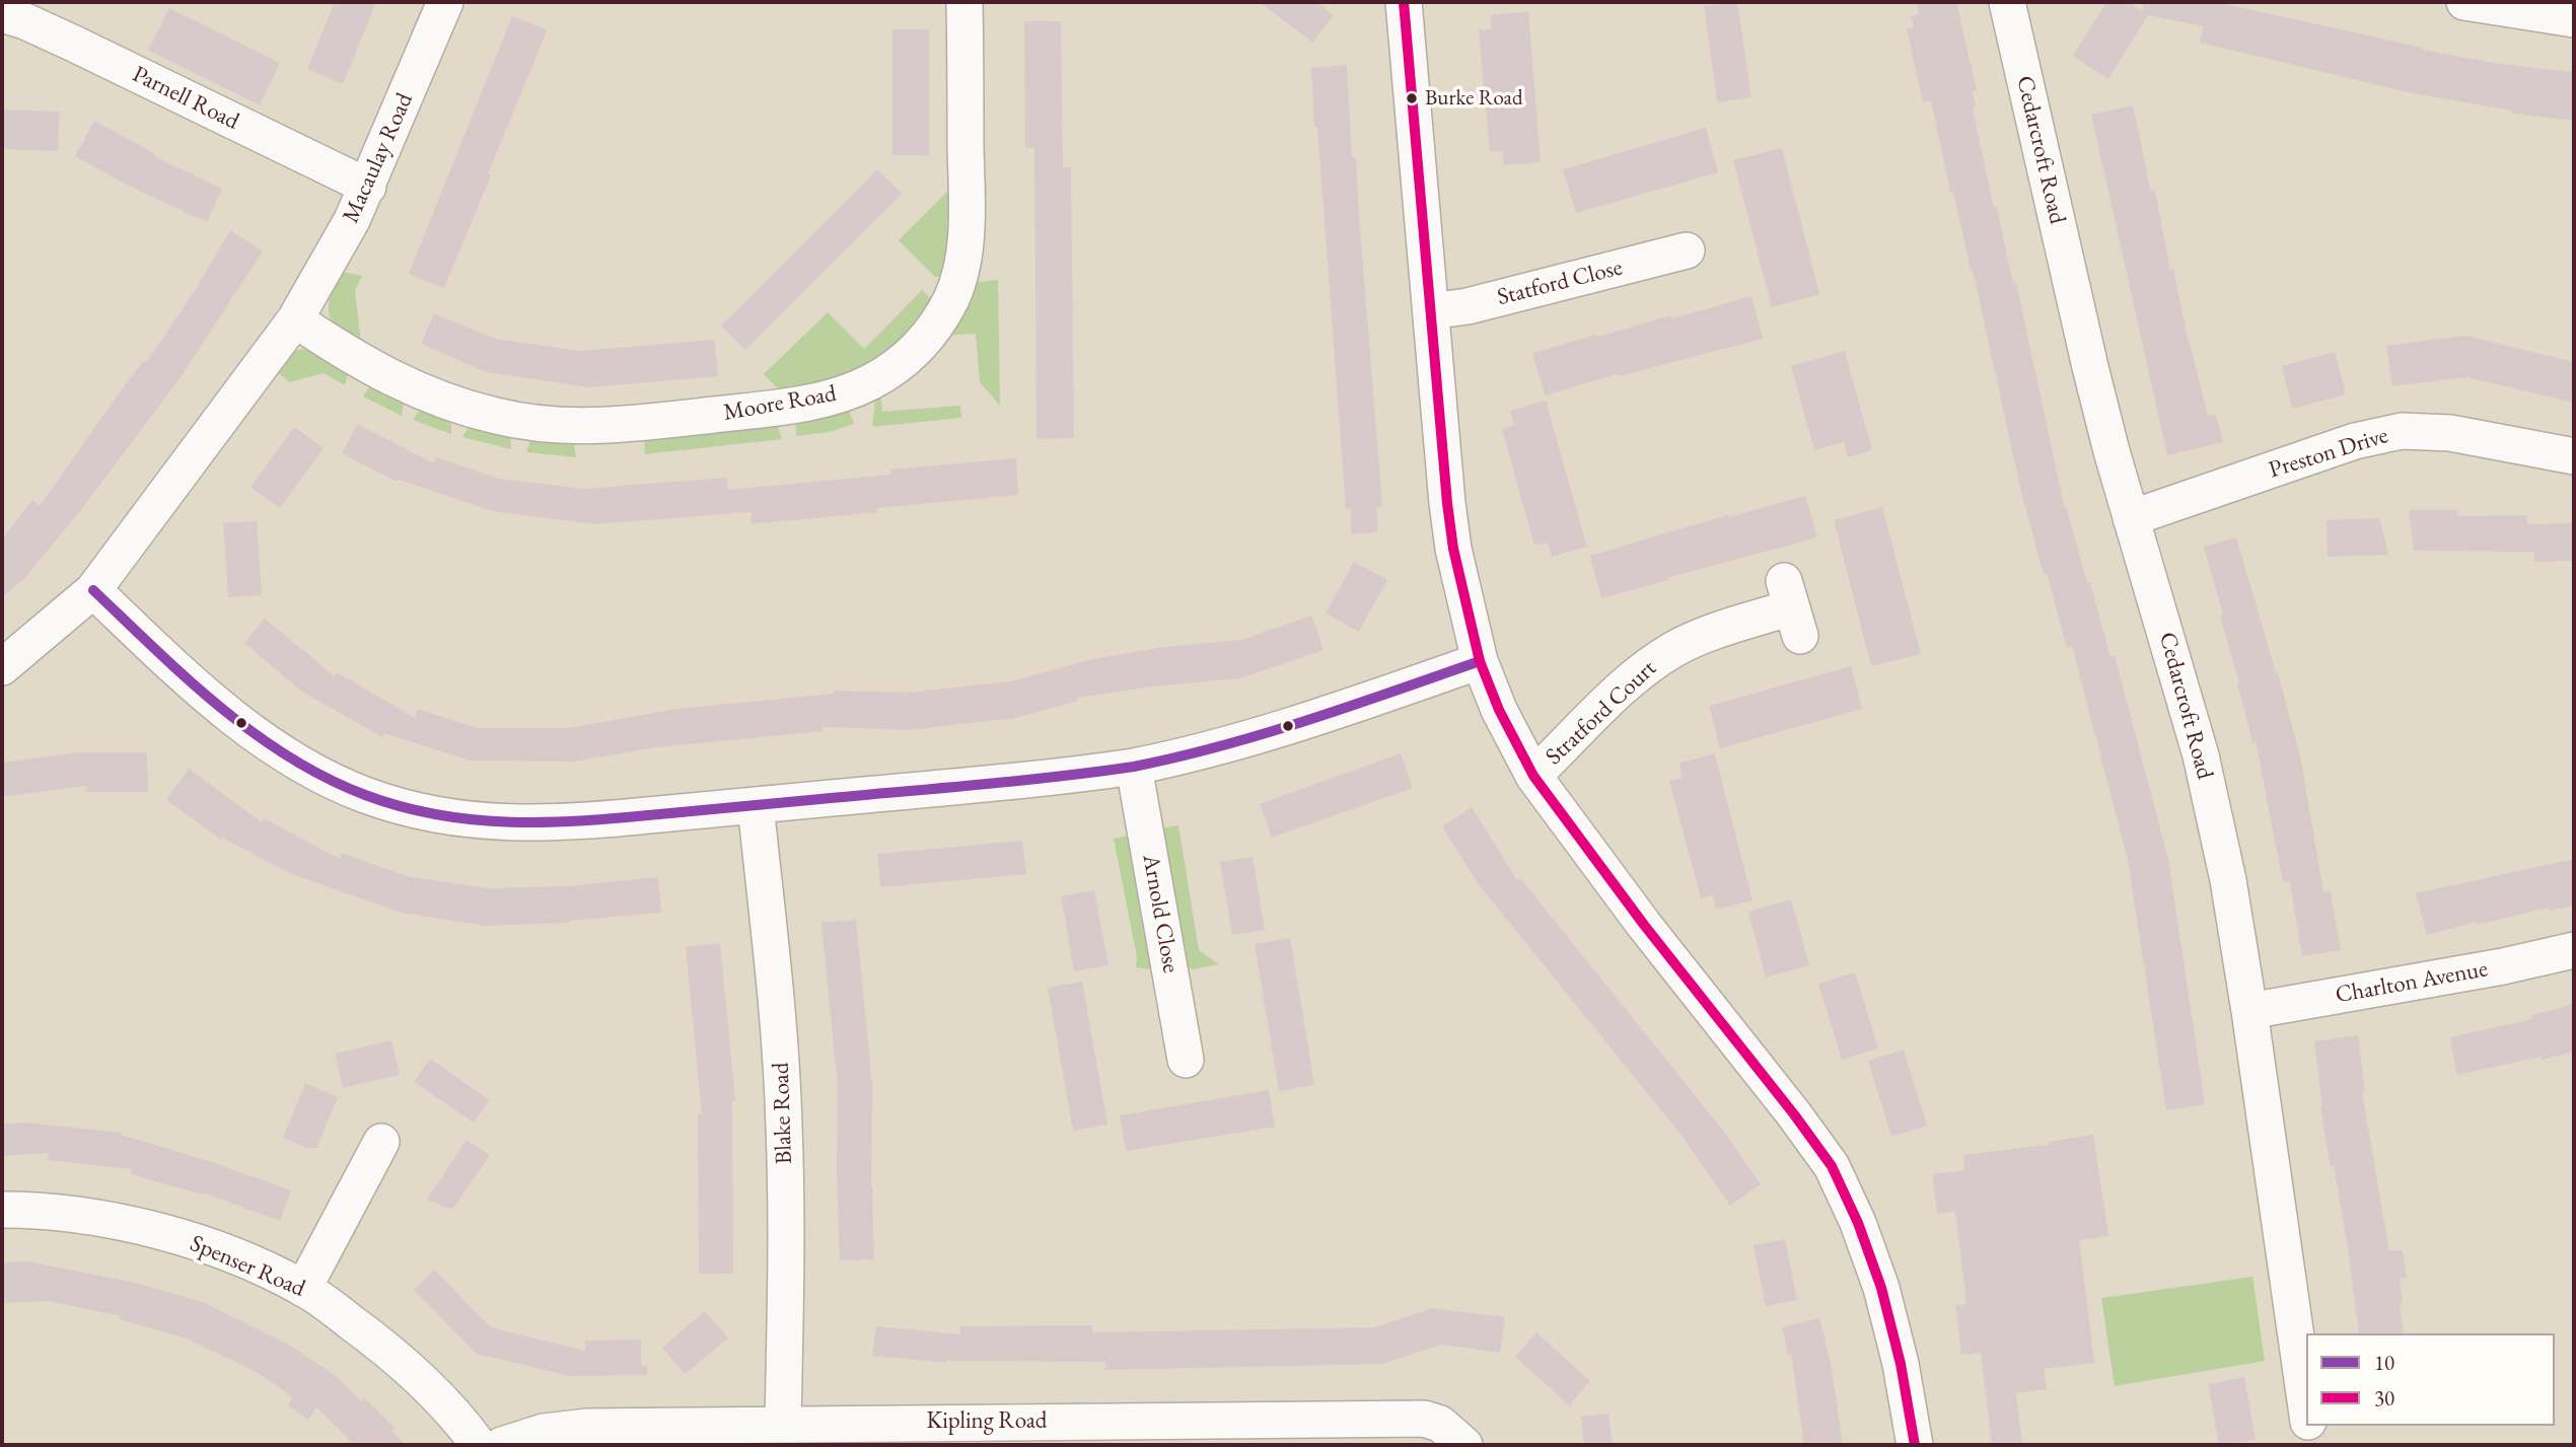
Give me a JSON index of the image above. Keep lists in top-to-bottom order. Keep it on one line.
{"streets":{"street":["Parnell Road","Cedarcroft Road","Macaulay Road","Statford Close","Moore Road","Preston Drive","Stratford Court","Arnold Close","Charlton Avenue","Blake Road","Spenser Road","Kipling Road"]},"crossings":[["Parnell Road","Macaulay Road"],["Cedarcroft Road","Preston Drive"],["Cedarcroft Road","Charlton Avenue"],["Macaulay Road","Moore Road"],["Blake Road","Kipling Road"]],"places":["Burke Road"],"lines":["transit line 30","transit line 10"],"legend":["10","30"]}
